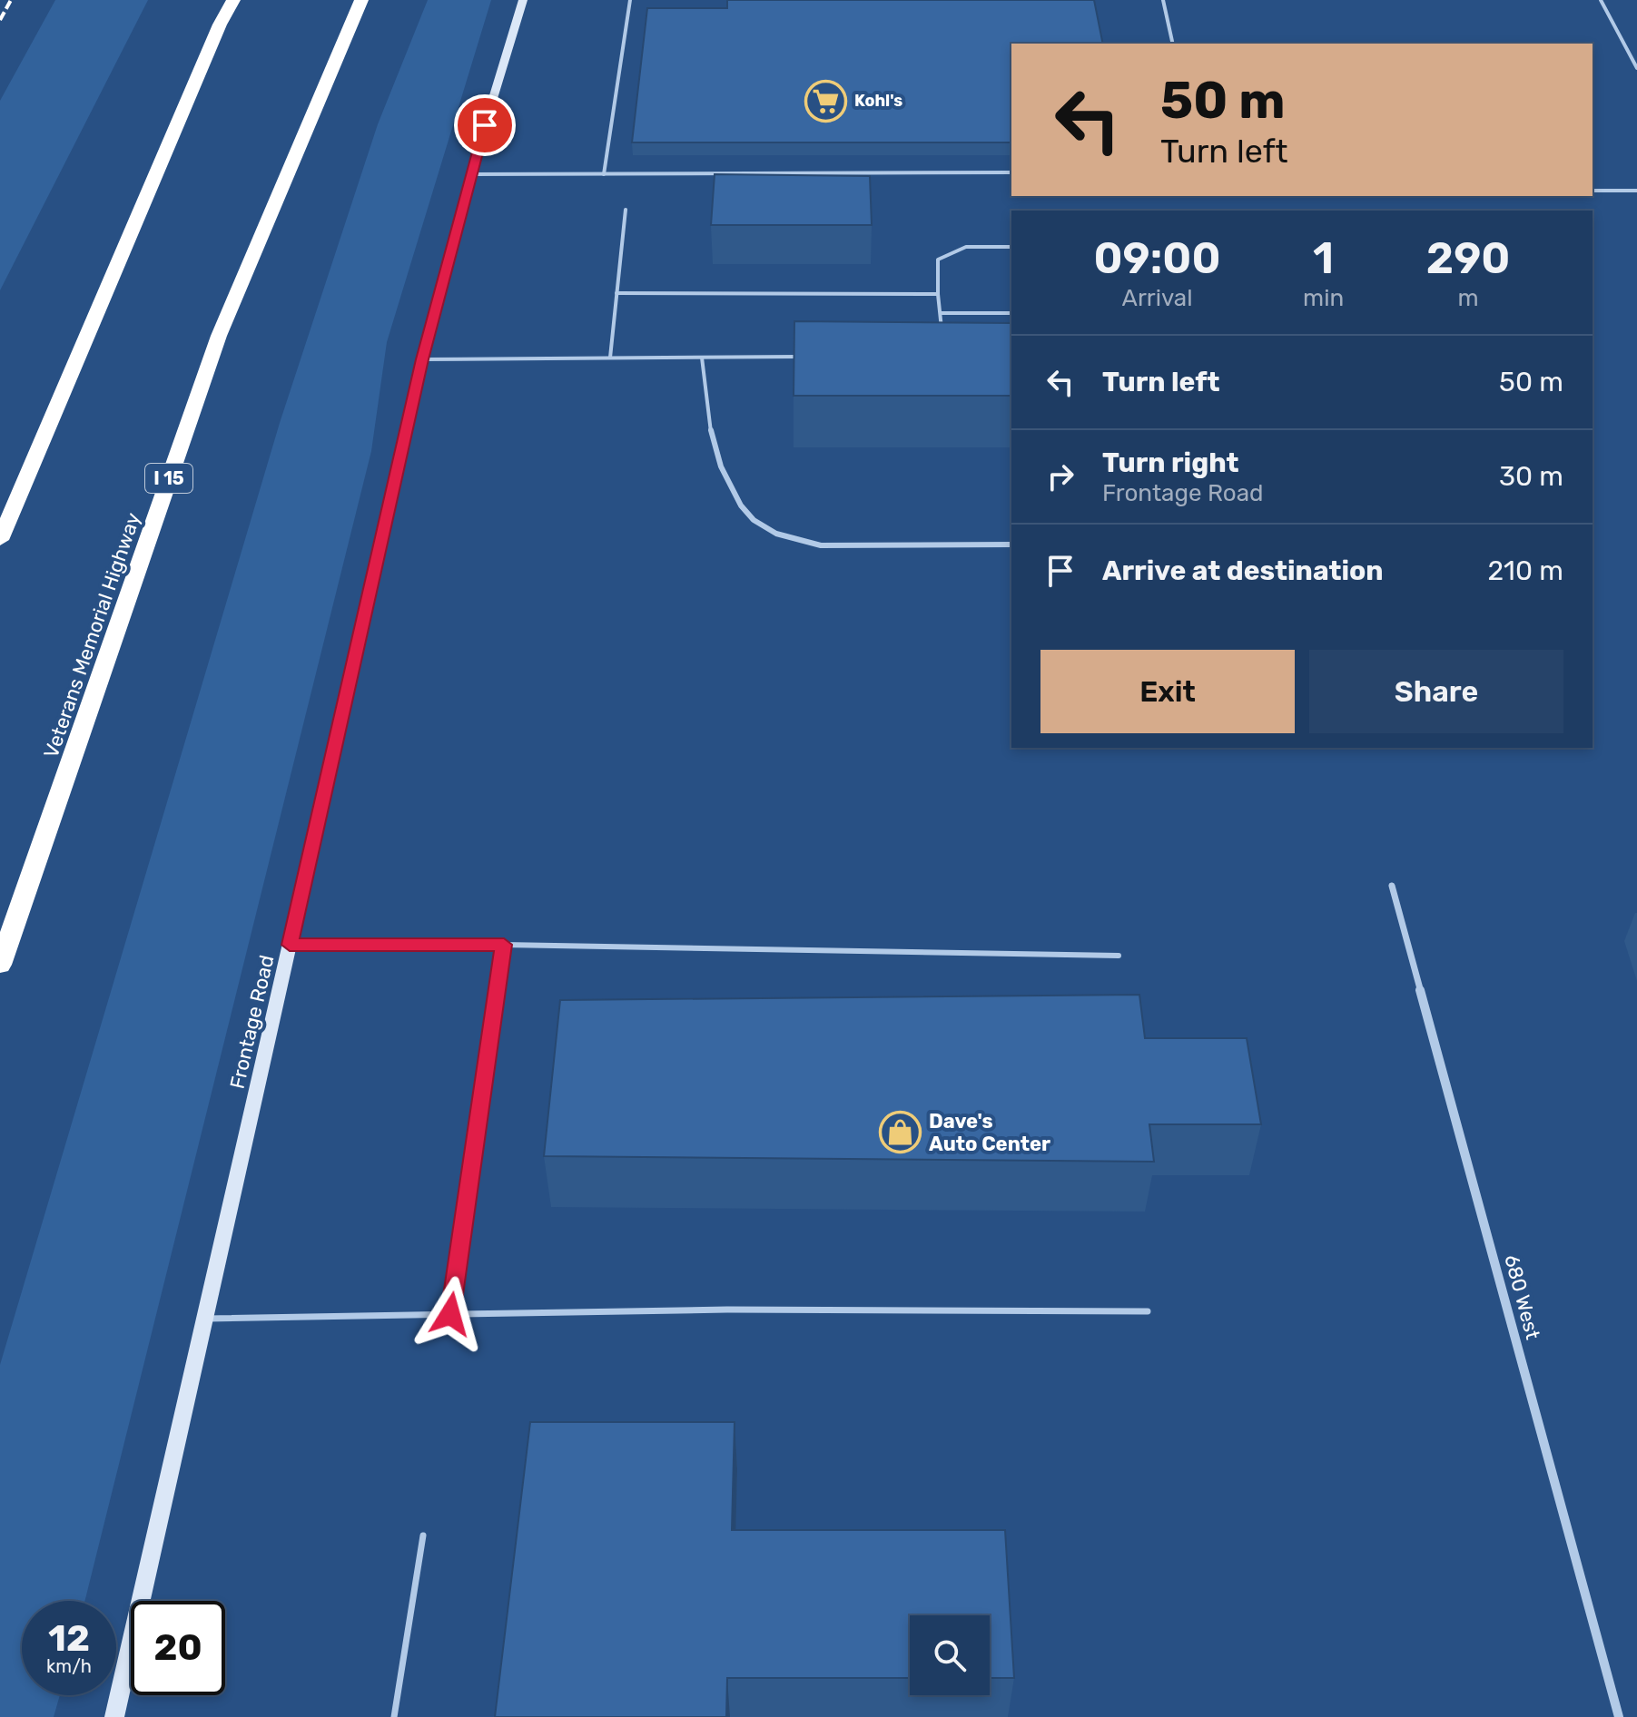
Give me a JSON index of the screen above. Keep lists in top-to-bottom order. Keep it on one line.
{"streets":{"highway":["I 15","Veterans Memorial Highway"],"street":["Frontage Road","680 West"]},"places":{"supermarket":["Kohl's"],"shop":["Dave's Auto Center"]},"page":{"turn":["50 m","Turn left"],"eta":["09:00","Arrival","1","min","290","m"],"list":[{"name":"Turn left","value":"50 m"},{"name":"Turn right","note":"Frontage Road","value":"30 m"},{"name":"Arrive at destination","value":"210 m"}],"buttons":["Exit","Share"],"speed":"12 km/h","limit":"20"}}
